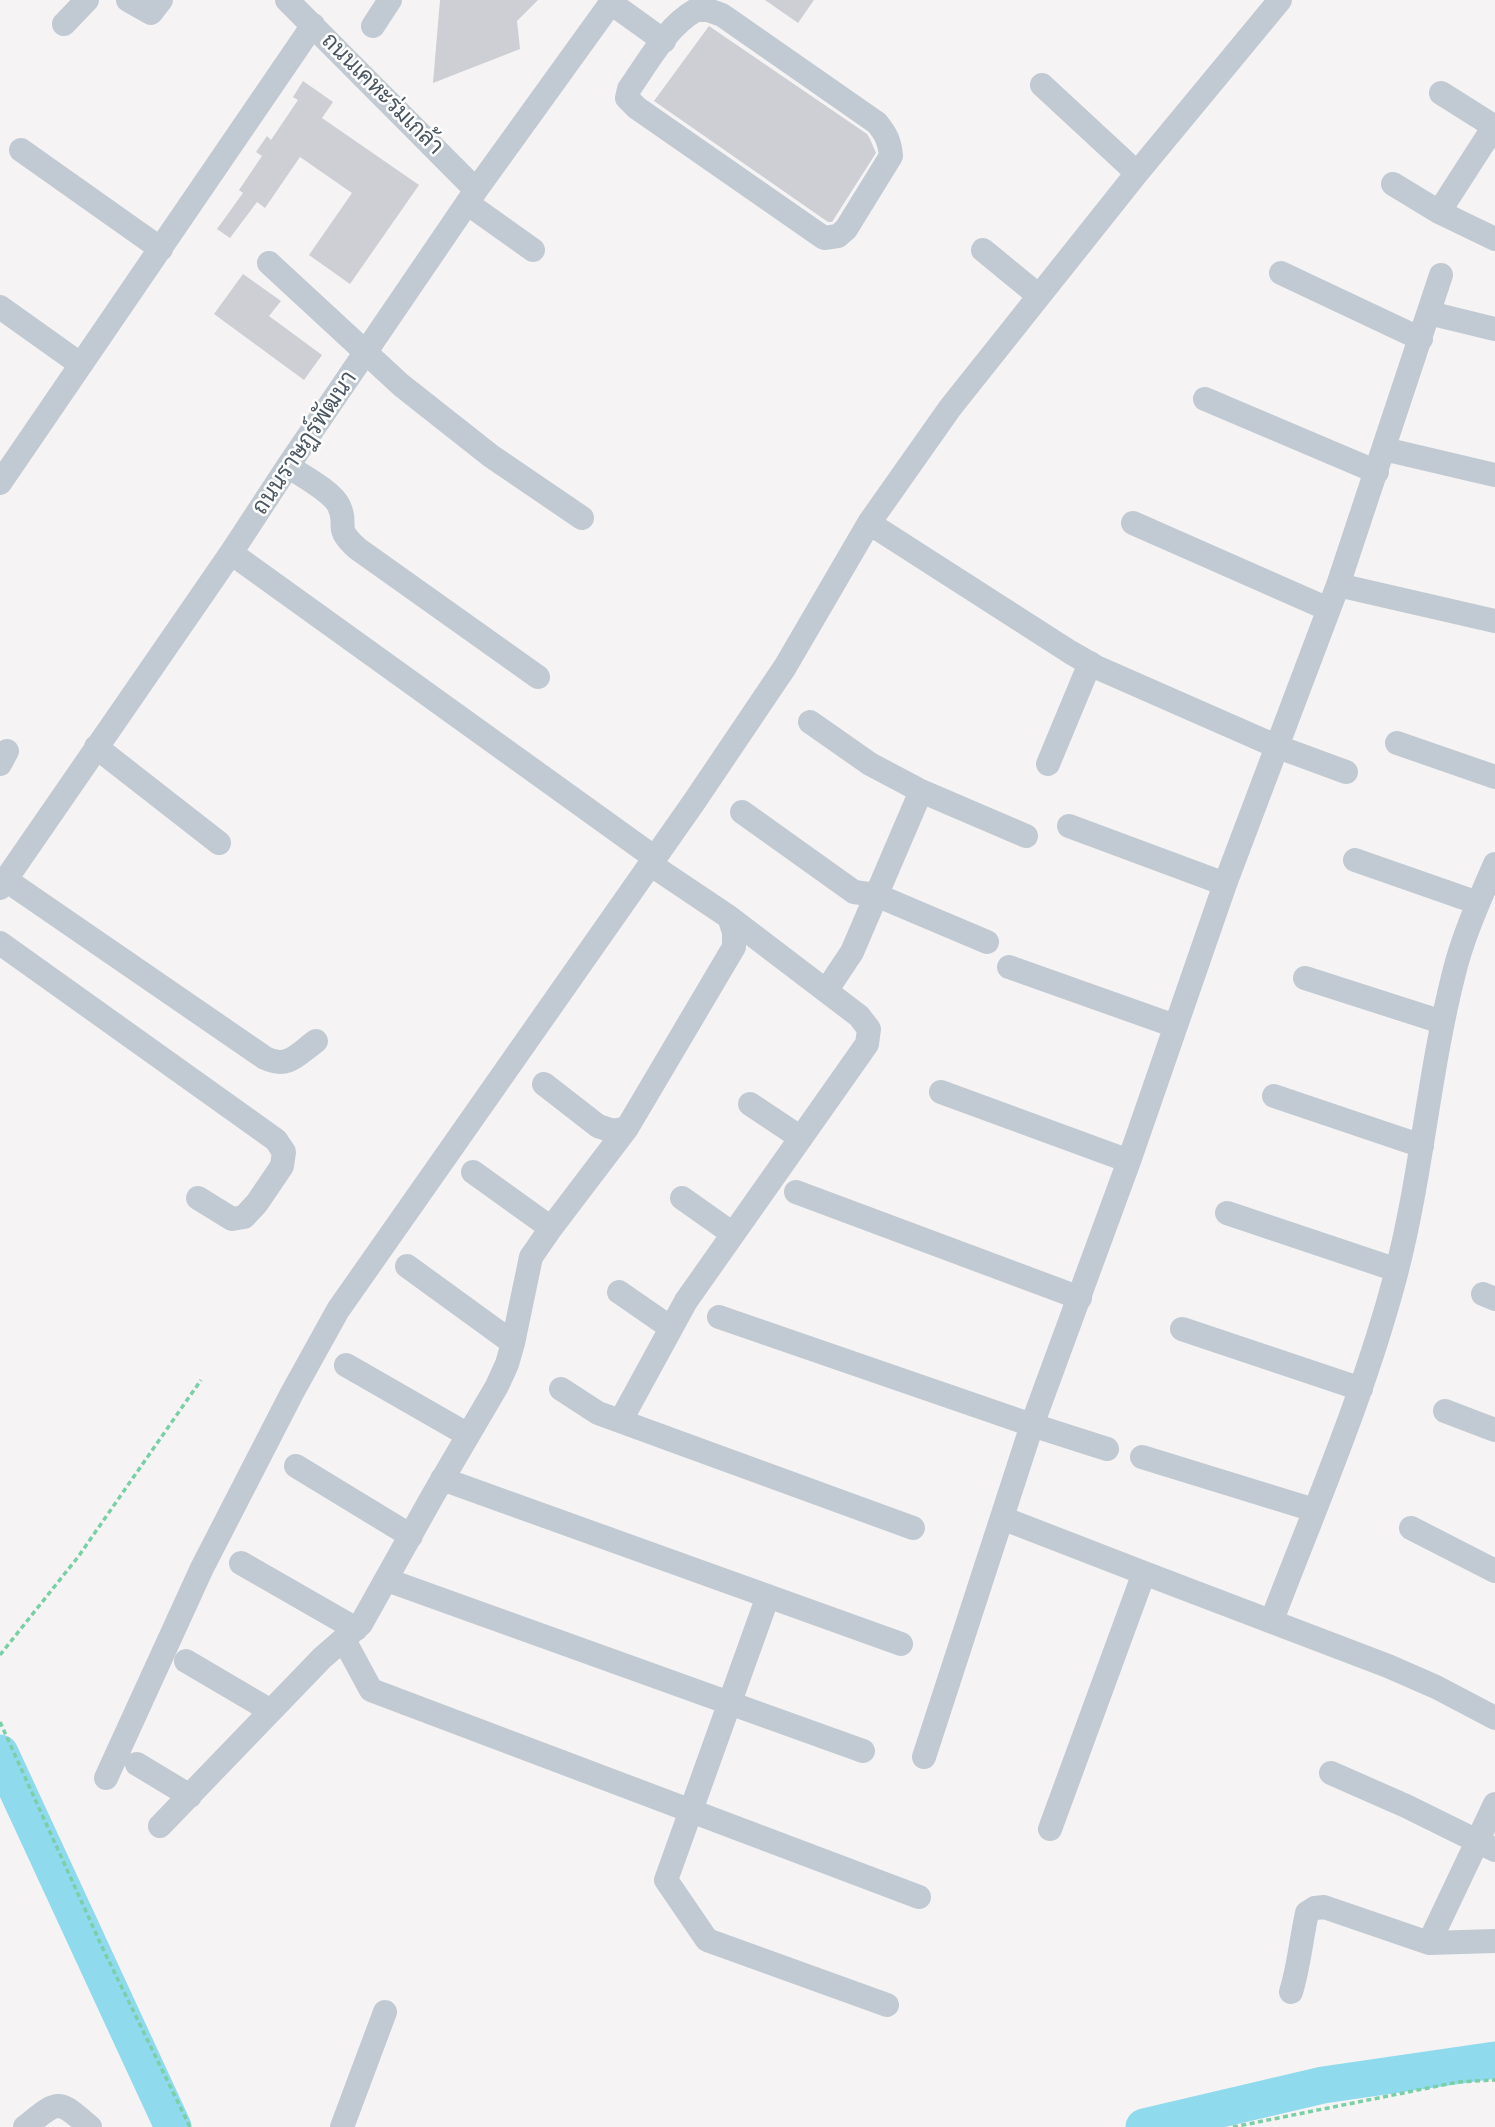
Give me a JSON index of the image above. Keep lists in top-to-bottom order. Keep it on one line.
{"streets":{"street":["ถนนเคหะร่มเกล้า","ถนนราษฏร์พัฒนา"]},"crossings":[["ถนนเคหะร่มเกล้า","ถนนราษฏร์พัฒนา"]]}
